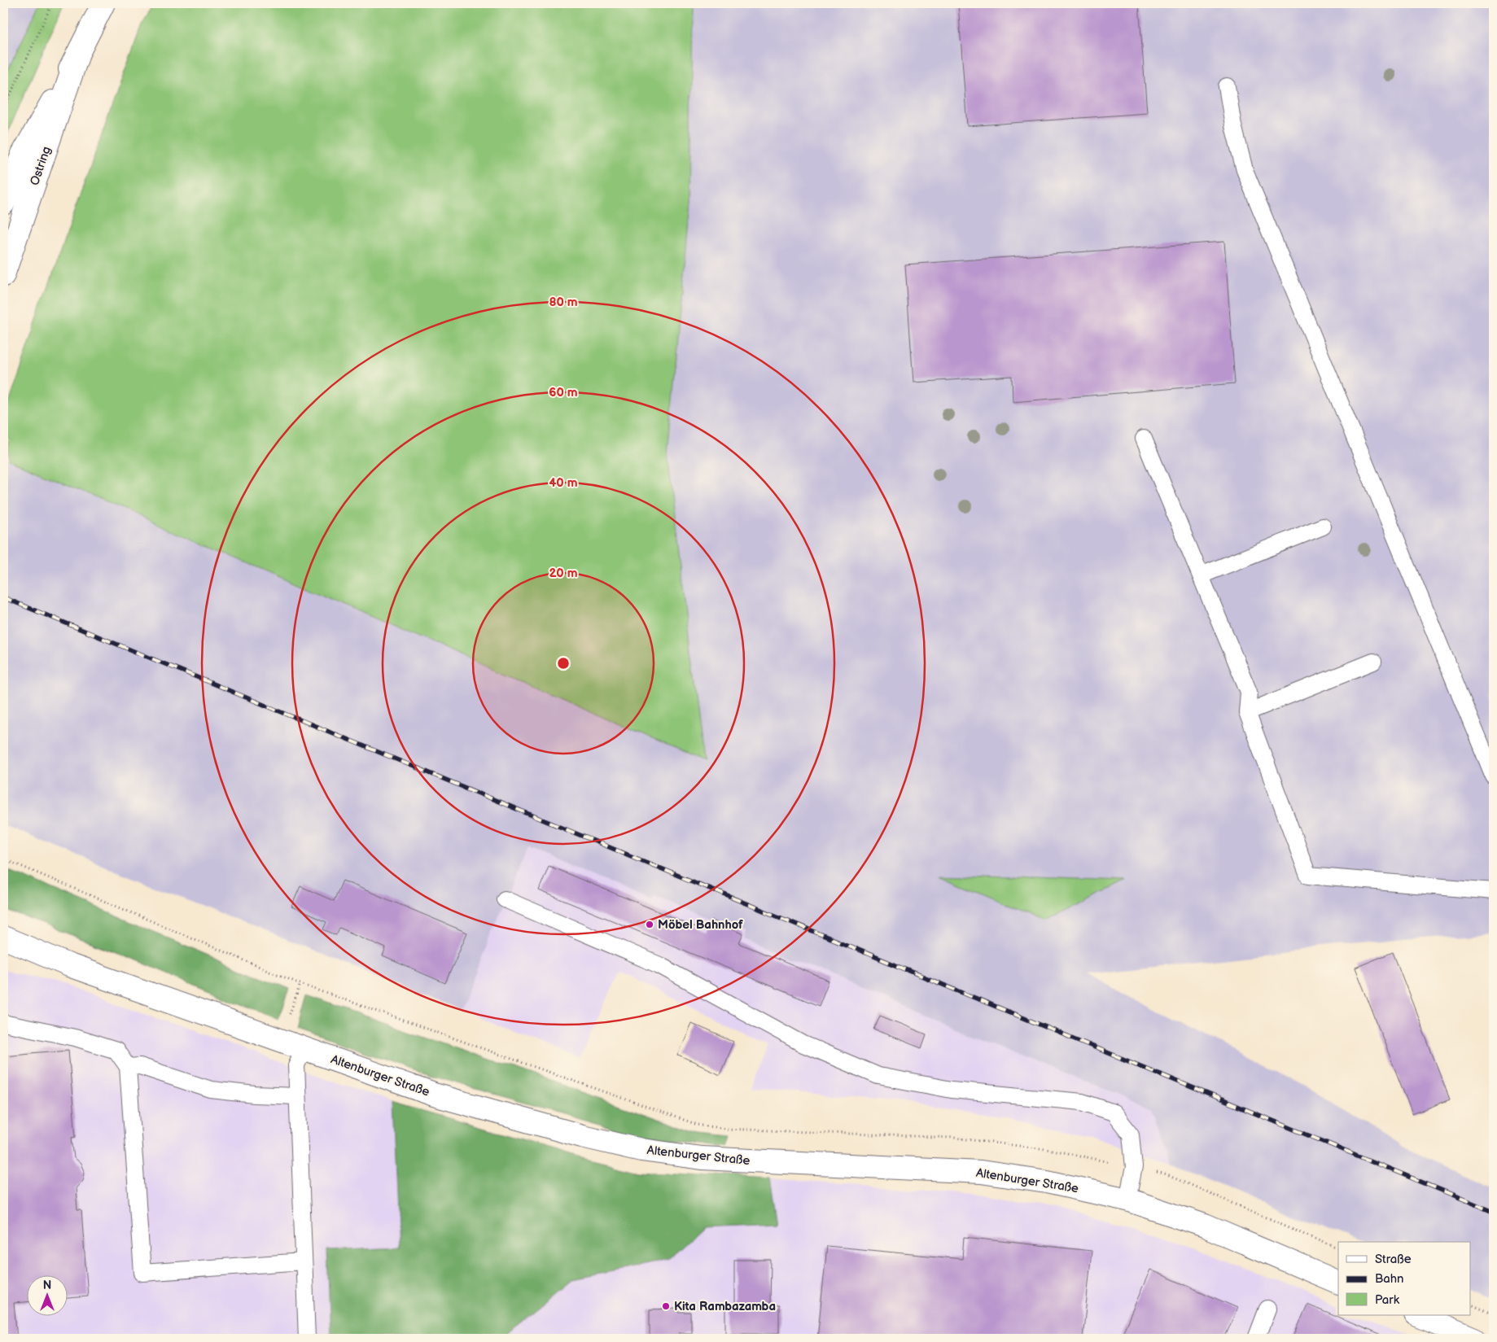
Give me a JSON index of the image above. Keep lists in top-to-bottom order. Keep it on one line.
{"streets":{"street":["Ostring","Altenburger Straße"]},"places":["Möbel Bahnhof","Kita Rambazamba"],"legend":["Straße","Bahn","Park"],"north":"top","rings":["80 m","60 m","40 m","20 m"]}
